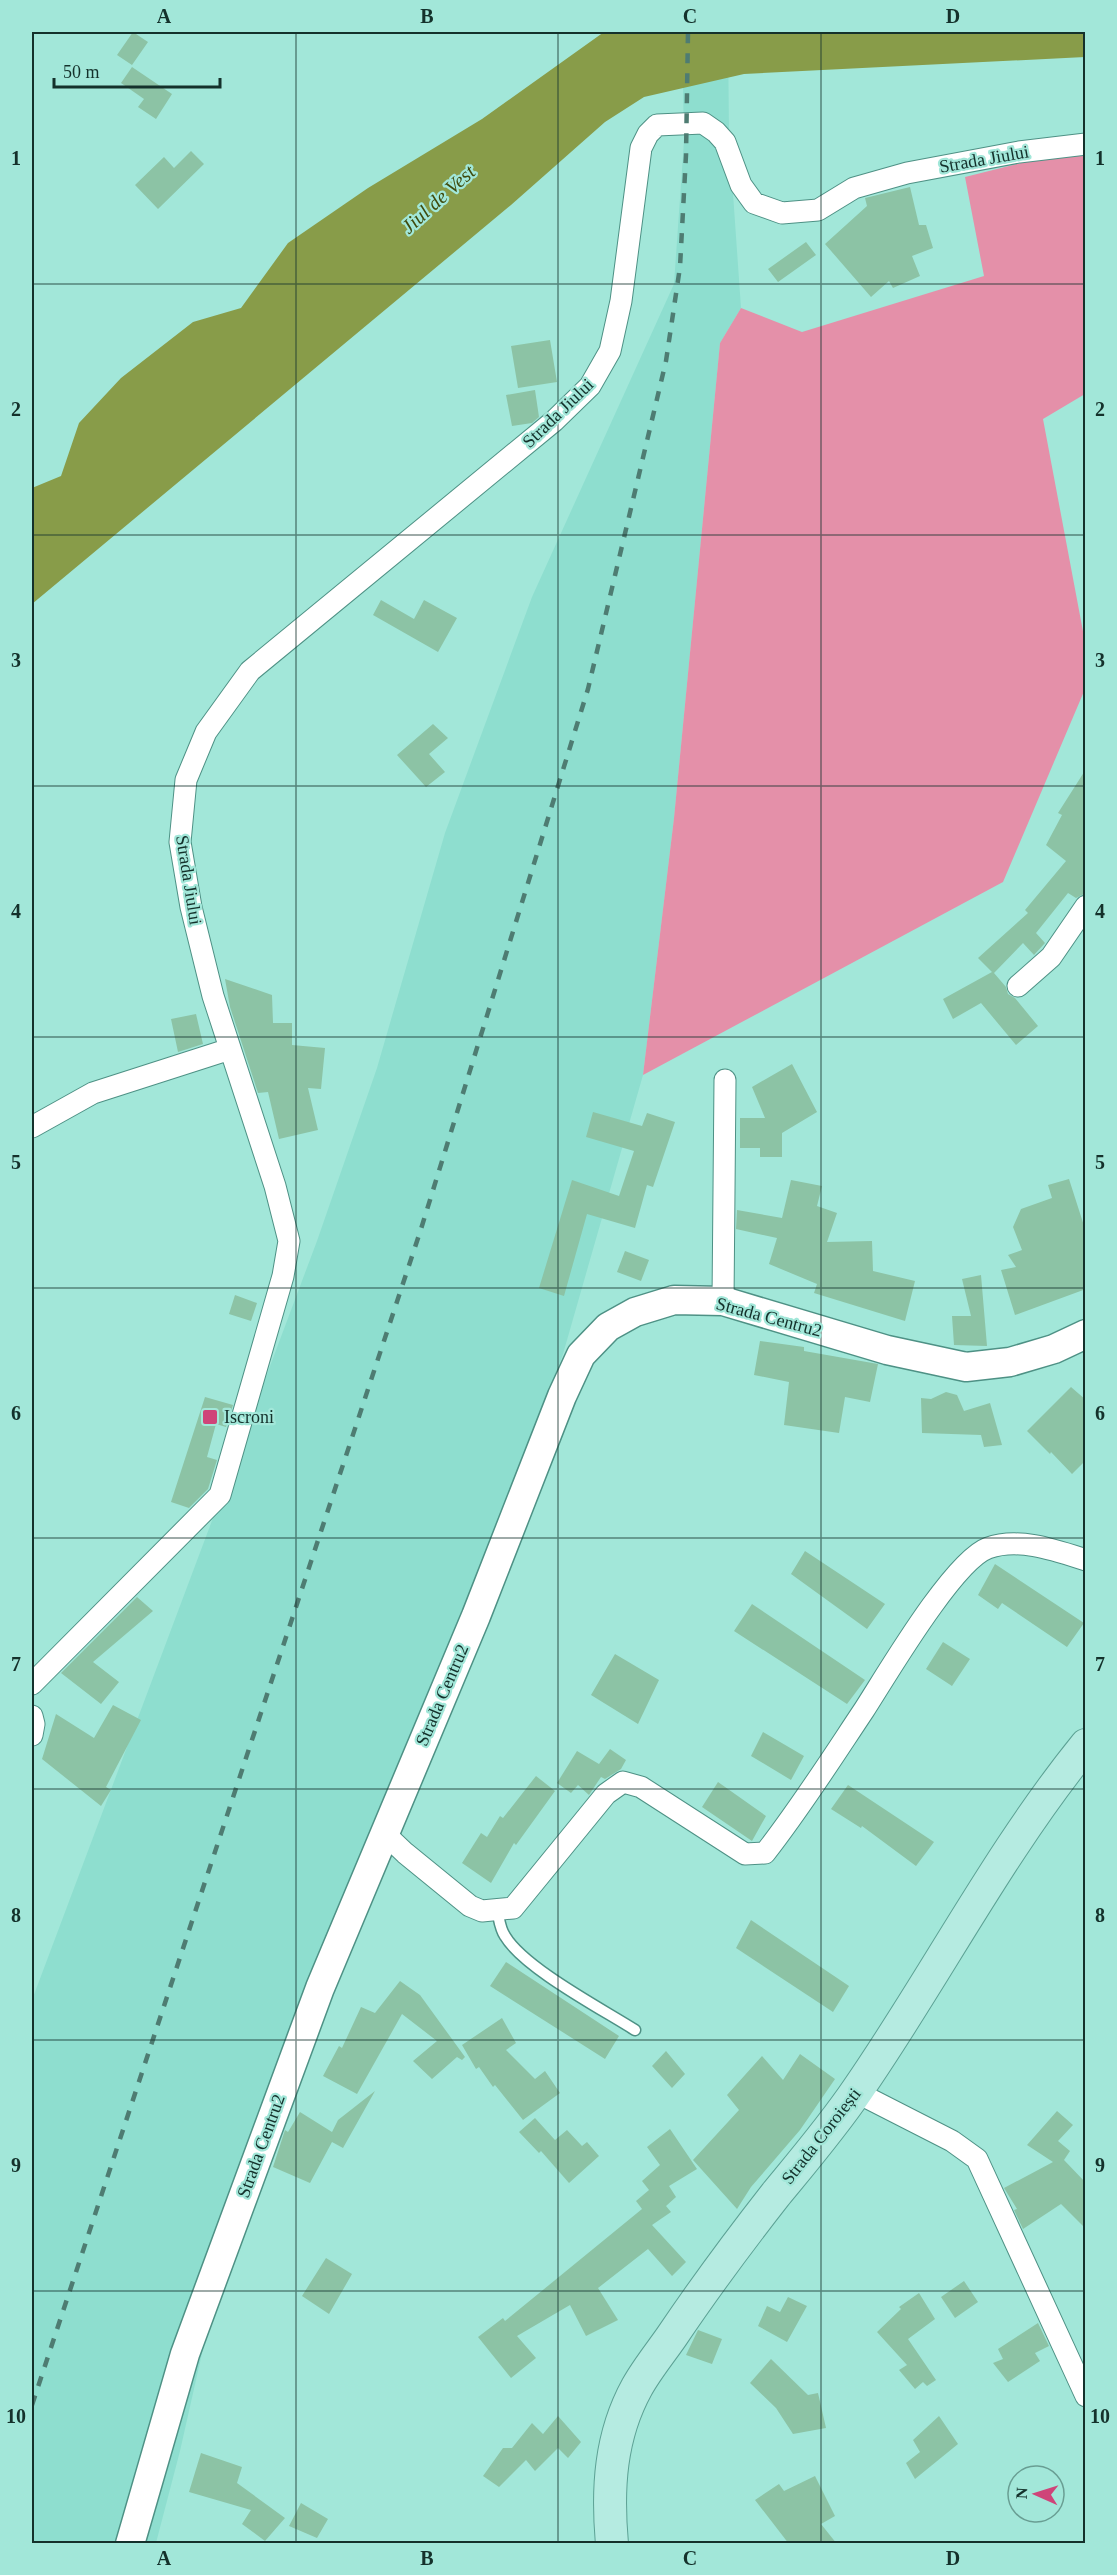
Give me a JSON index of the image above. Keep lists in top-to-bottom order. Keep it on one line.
{"streets":{"main road":["Strada Coroiești"],"street":["Strada Jiului","Strada Centru2"]},"water":["Jiul de Vest"],"places":{"transit":["Iscroni"]},"scale_bar":"50 m","north":"left","grid":{"columns":["A","B","C","D"],"rows":["1","2","3","4","5","6","7","8","9","10"]}}
